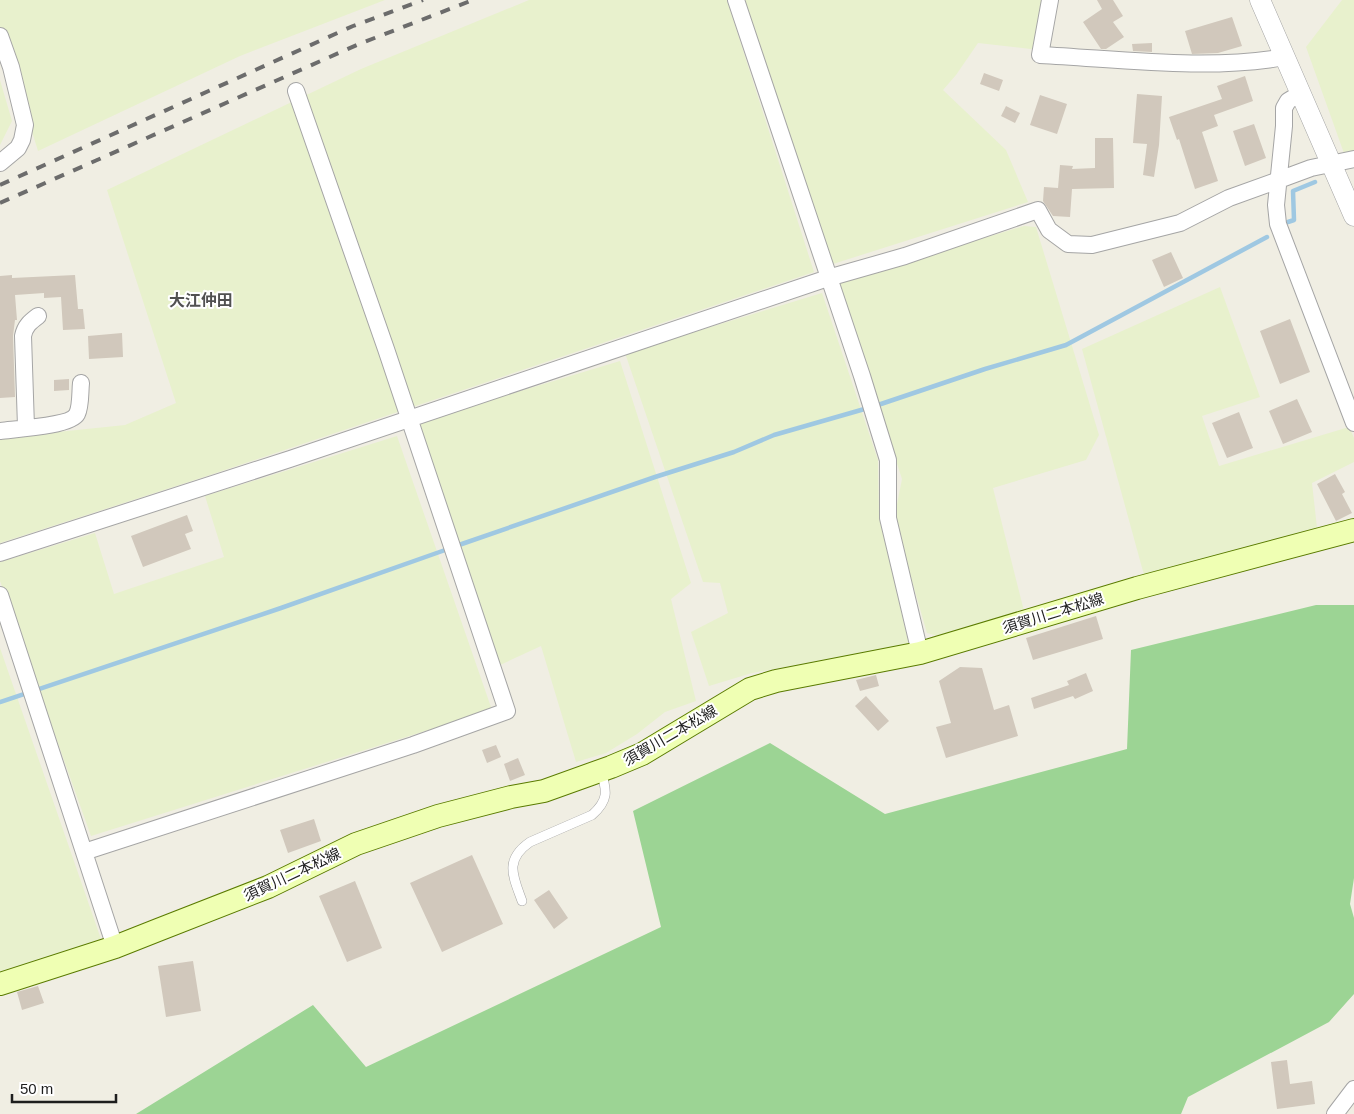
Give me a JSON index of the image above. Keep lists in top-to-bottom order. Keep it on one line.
{"streets":{"main road":["須賀川二本松線"]},"districts":["大江仲田"],"scale_bar":"50 m"}
